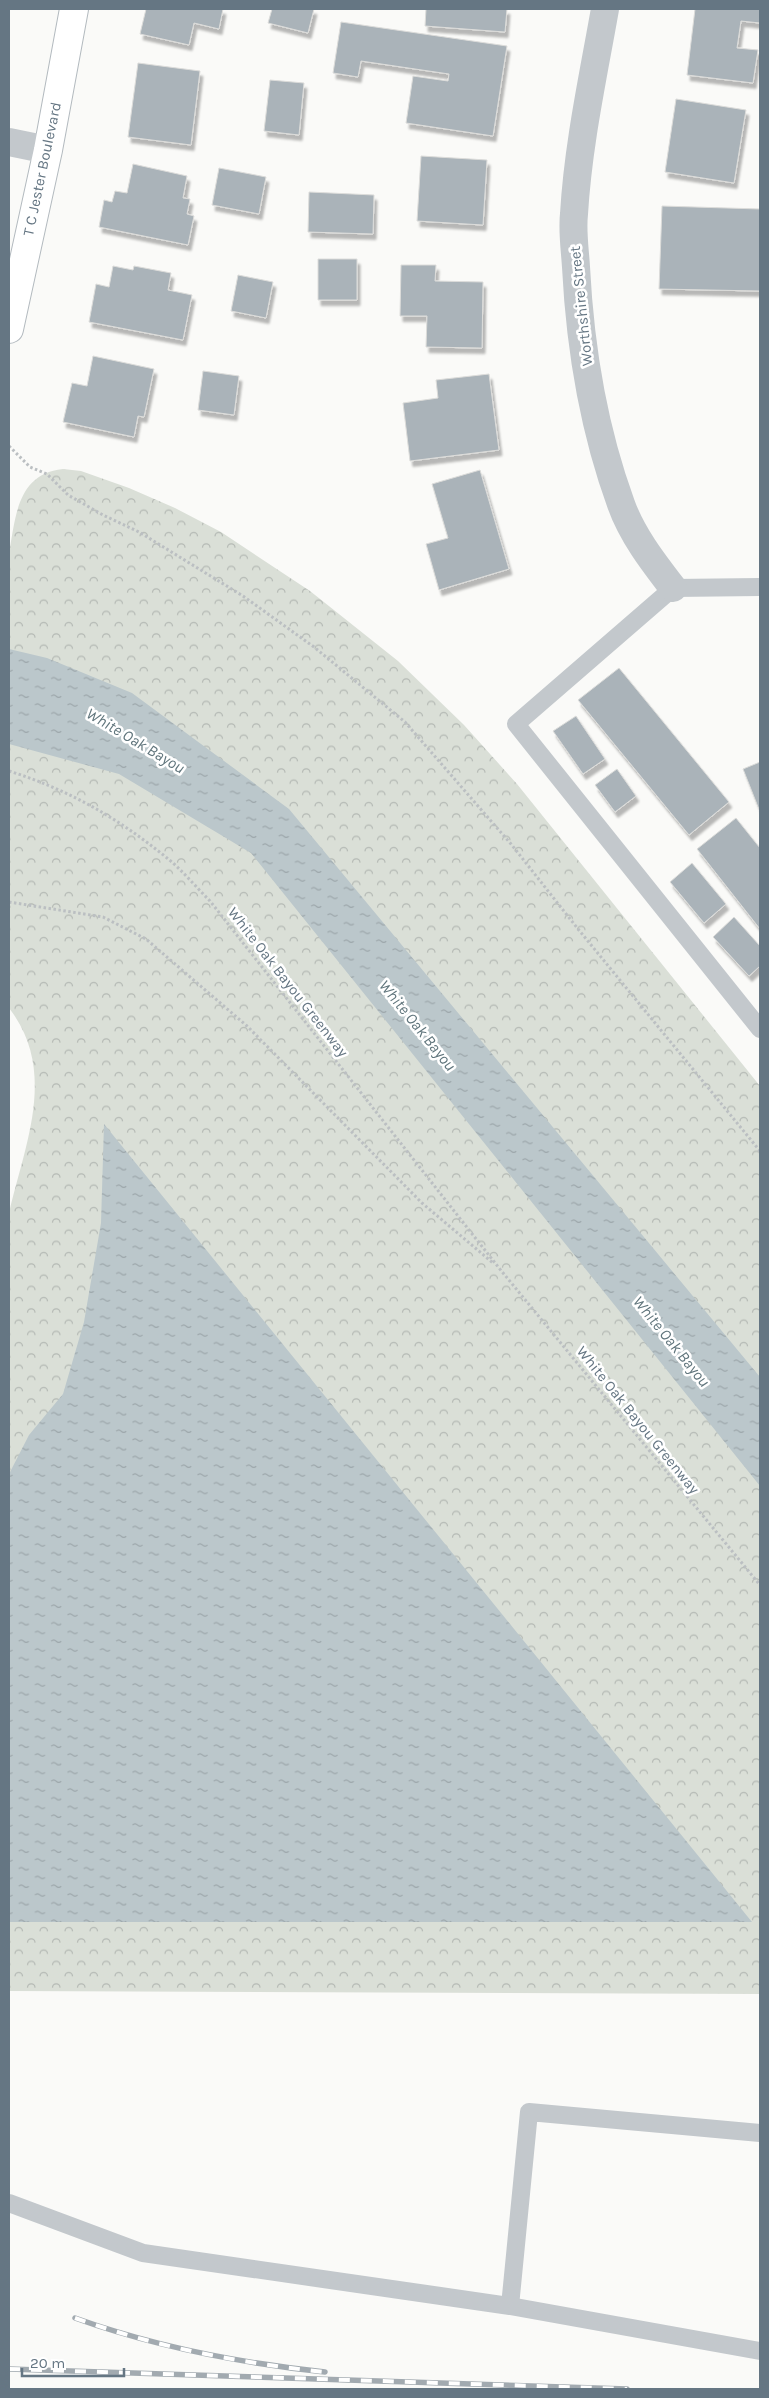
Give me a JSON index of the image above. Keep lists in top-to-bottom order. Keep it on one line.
{"streets":{"main road":["T C Jester Boulevard"],"street":["Worthshire Street"],"path":["White Oak Bayou Greenway"]},"water":["White Oak Bayou"],"scale_bar":"20 m"}
